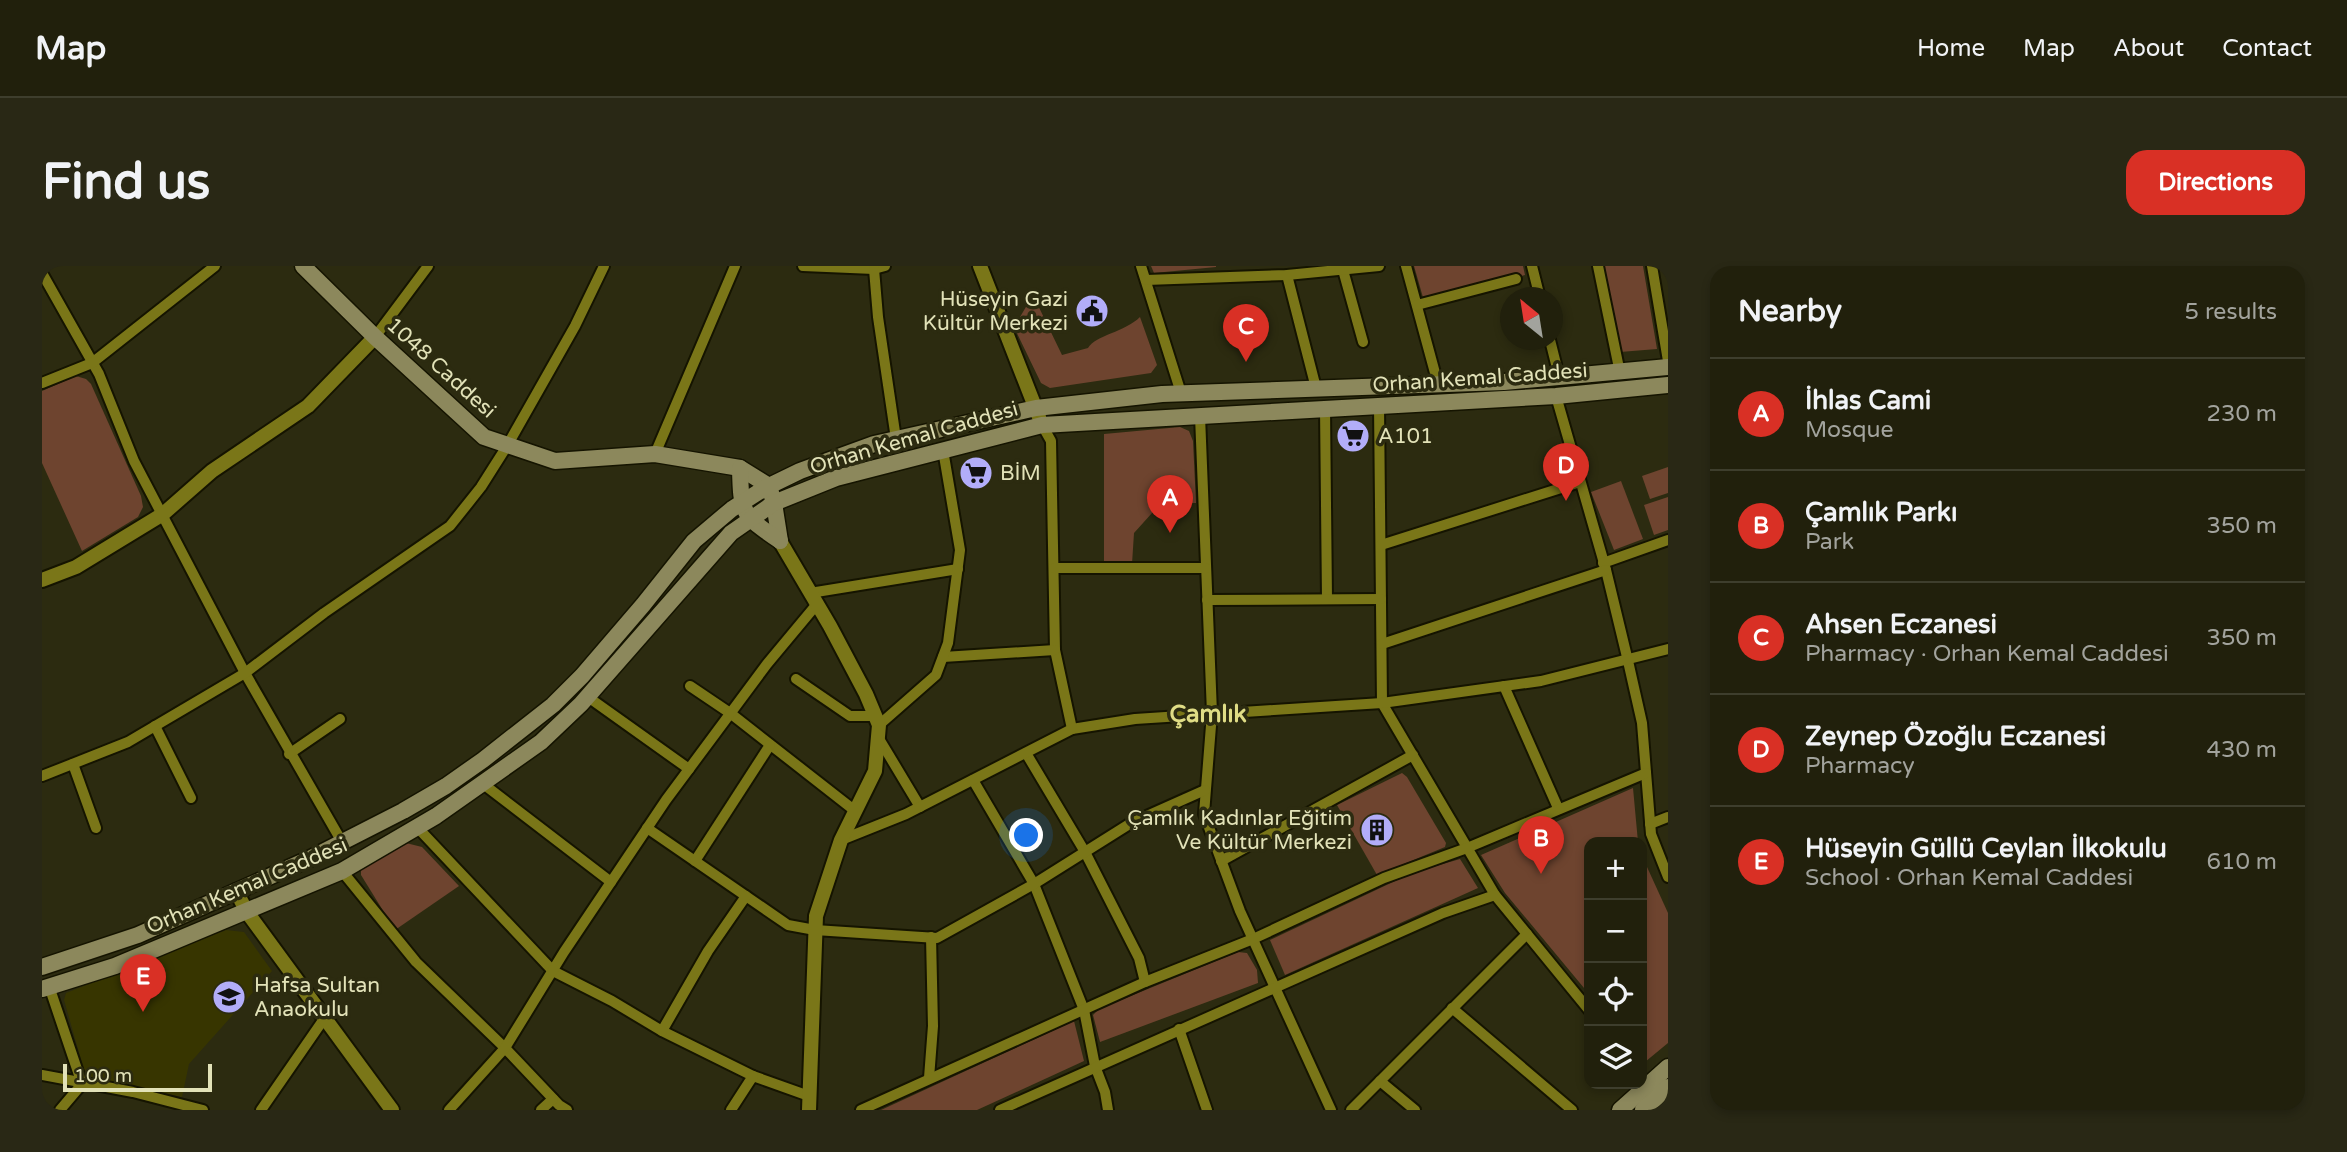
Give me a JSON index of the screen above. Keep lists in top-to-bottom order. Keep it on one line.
{"streets":{"main road":["1048 Caddesi","Orhan Kemal Caddesi"]},"crossings":[["1048 Caddesi","Orhan Kemal Caddesi"]],"districts":["Çamlık"],"places":{"public building":["Hüseyin Gazi Kültür Merkezi"],"supermarket":["A101","BİM"],"building":["Çamlık Kadınlar Eğitim Ve Kültür Merkezi"],"school or university":["Hafsa Sultan Anaokulu"]},"scale_bar":"100 m","north":"top left","page":{"header":"Map","nav":["Home","Map","About","Contact"],"buttons":"Directions","title":"Find us","heading":["Nearby","5 results"],"pins":["C","D","A","B","E"],"list":[{"mark":"A","name":"İhlas Cami","note":"Mosque","value":"230 m"},{"mark":"B","name":"Çamlık Parkı","note":"Park","value":"350 m"},{"mark":"C","name":"Ahsen Eczanesi","note":"Pharmacy · Orhan Kemal Caddesi","value":"350 m"},{"mark":"D","name":"Zeynep Özoğlu Eczanesi","note":"Pharmacy","value":"430 m"},{"mark":"E","name":"Hüseyin Güllü Ceylan İlkokulu","note":"School · Orhan Kemal Caddesi","value":"610 m"}],"map_buttons":["+","−"],"scale":"100 m"}}
